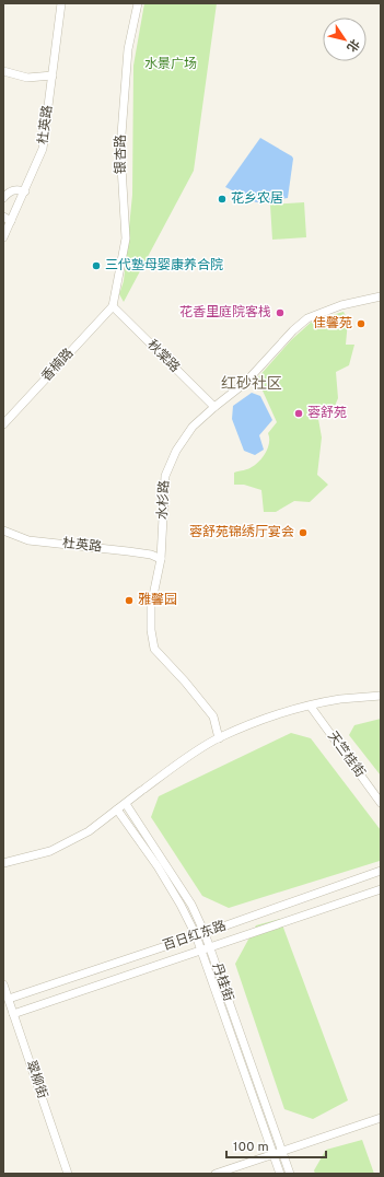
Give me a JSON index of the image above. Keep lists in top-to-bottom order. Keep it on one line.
{"streets":{"street":["杜英路","银杏路","秋棠路","香楠路","水杉路","天竺桂街","百日红东路","丹桂街","翠柳街"]},"crossings":[["杜英路","水杉路"],["银杏路","秋棠路"],["银杏路","香楠路"],["秋棠路","香楠路"],["秋棠路","水杉路"],["百日红东路","丹桂街"],["百日红东路","翠柳街"]],"districts":["红砂社区"],"parks":["水景广场"],"places":["花乡农居","三代塾母婴康养合院","花香里庭院客栈","佳馨苑","蓉舒苑","蓉舒苑锦绣厅宴会","雅馨园"],"scale_bar":"100 m","north":"bottom right"}
